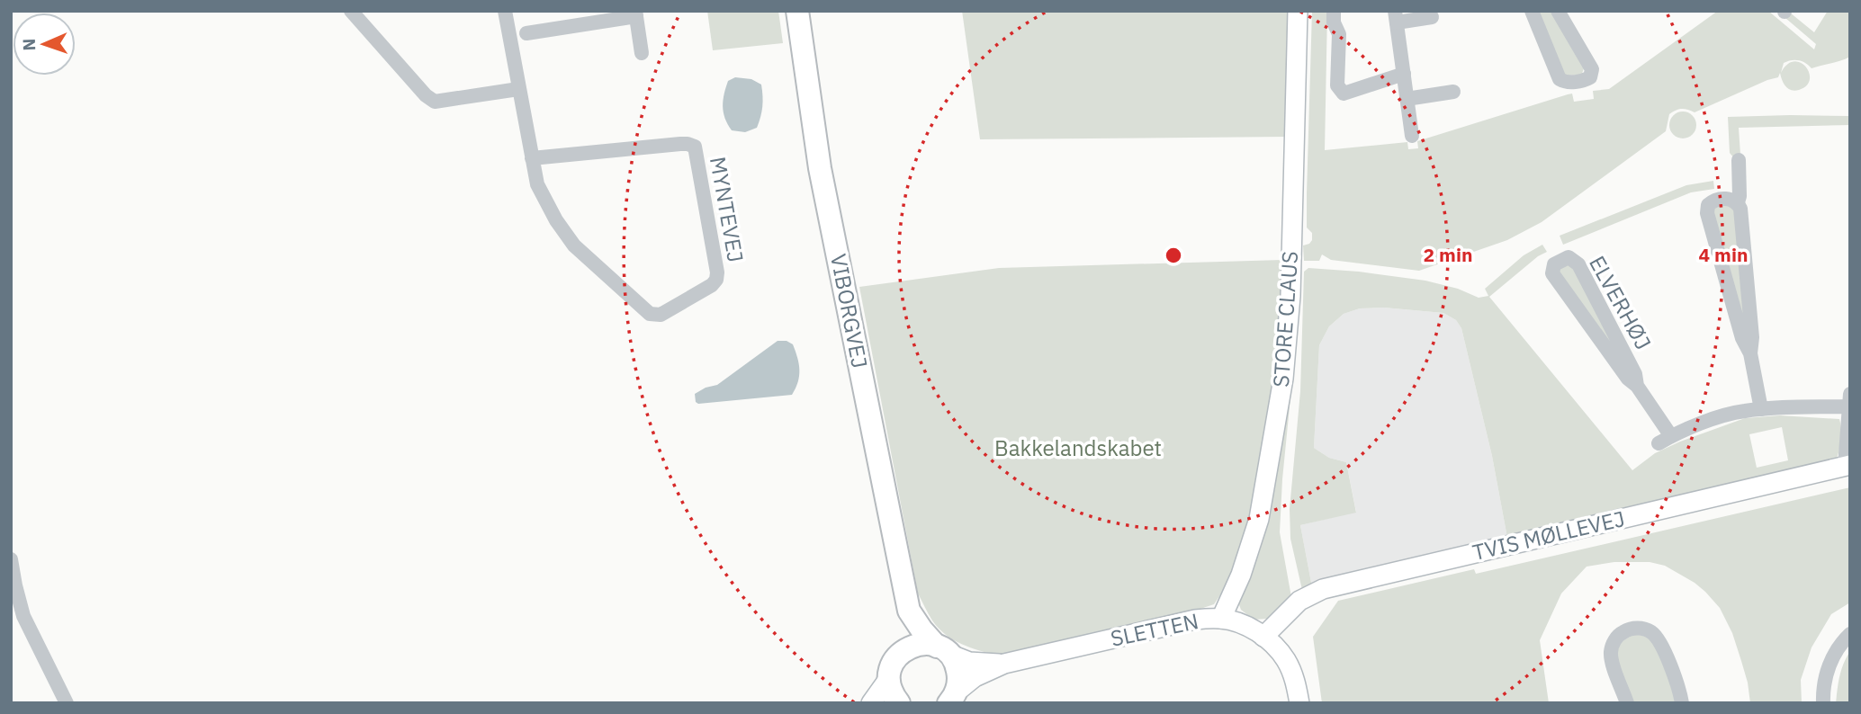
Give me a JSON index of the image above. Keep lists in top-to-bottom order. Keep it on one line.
{"streets":{"main road":["VIBORGVEJ"],"street":["MYNTEVEJ","ELVERHØJ","STORE CLAUS","TVIS MØLLEVEJ","SLETTEN"]},"crossings":[["VIBORGVEJ","SLETTEN"],["STORE CLAUS","SLETTEN"],["TVIS MØLLEVEJ","SLETTEN"]],"parks":["Bakkelandskabet"],"north":"left","rings":["2 min","4 min"]}
